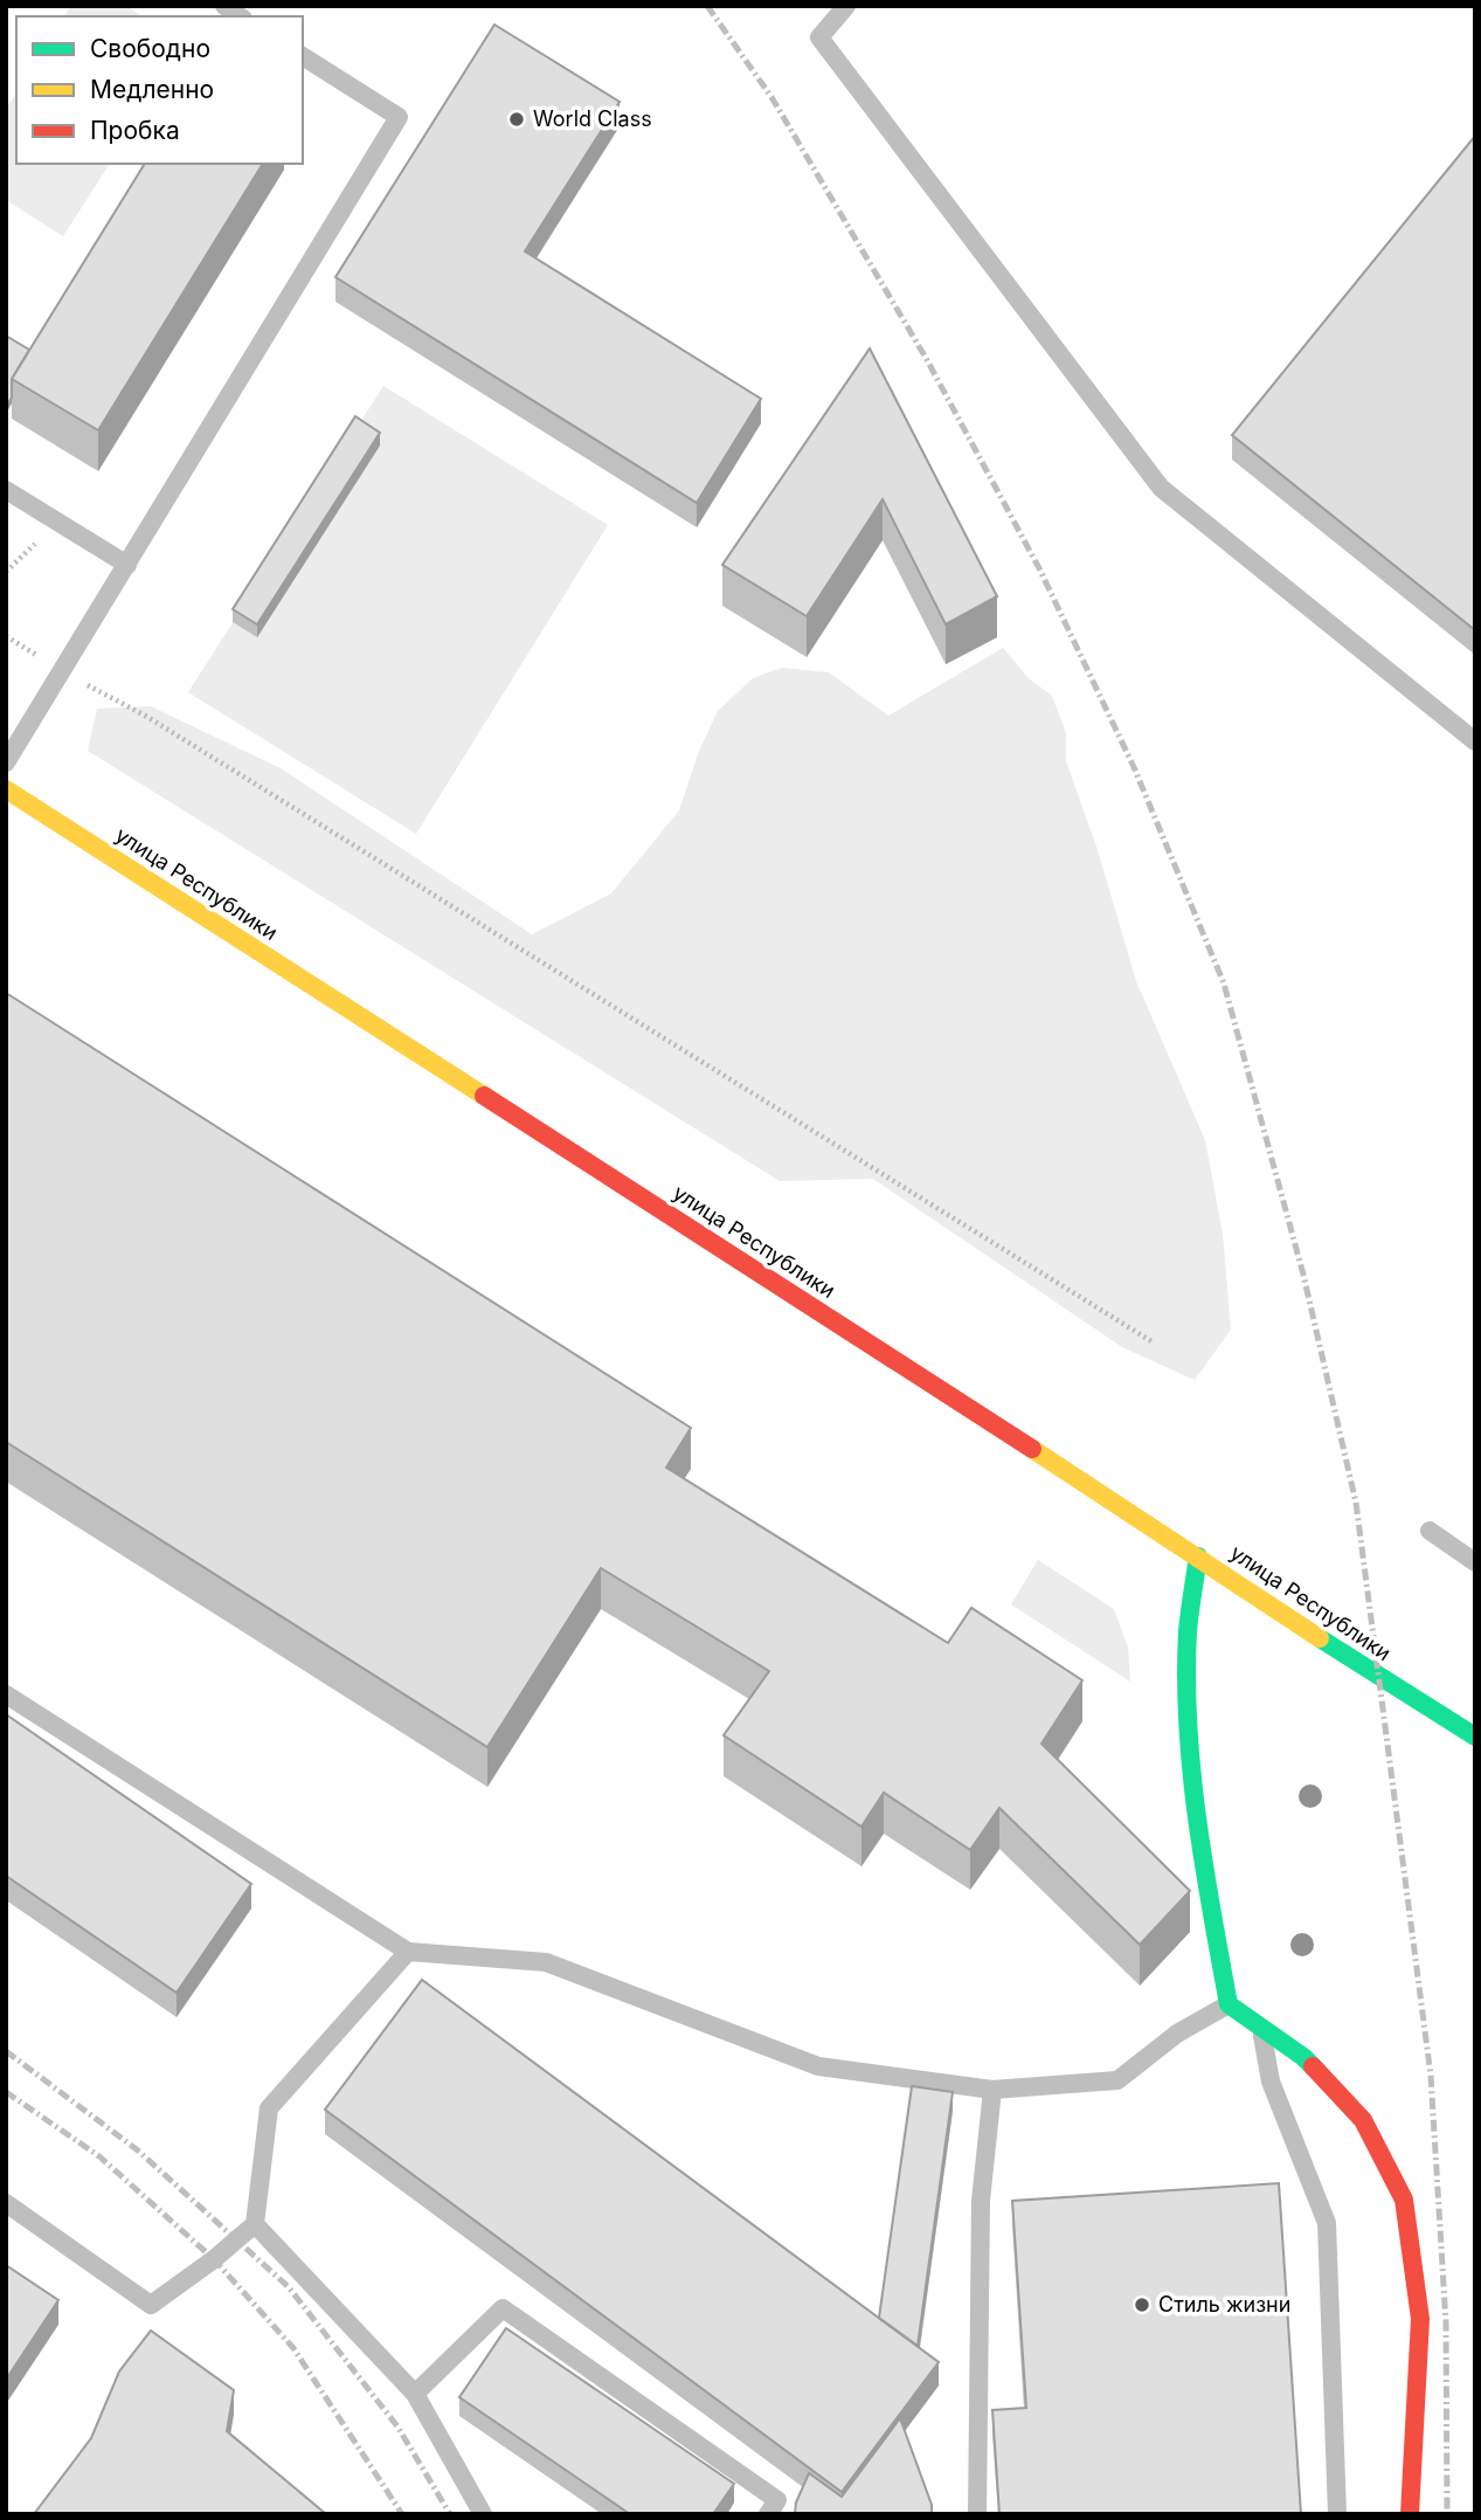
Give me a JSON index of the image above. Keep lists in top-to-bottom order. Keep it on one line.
{"streets":{"main road":["улица Республики"]},"places":["World Class","Стиль жизни"],"legend":["Свободно","Медленно","Пробка"]}
